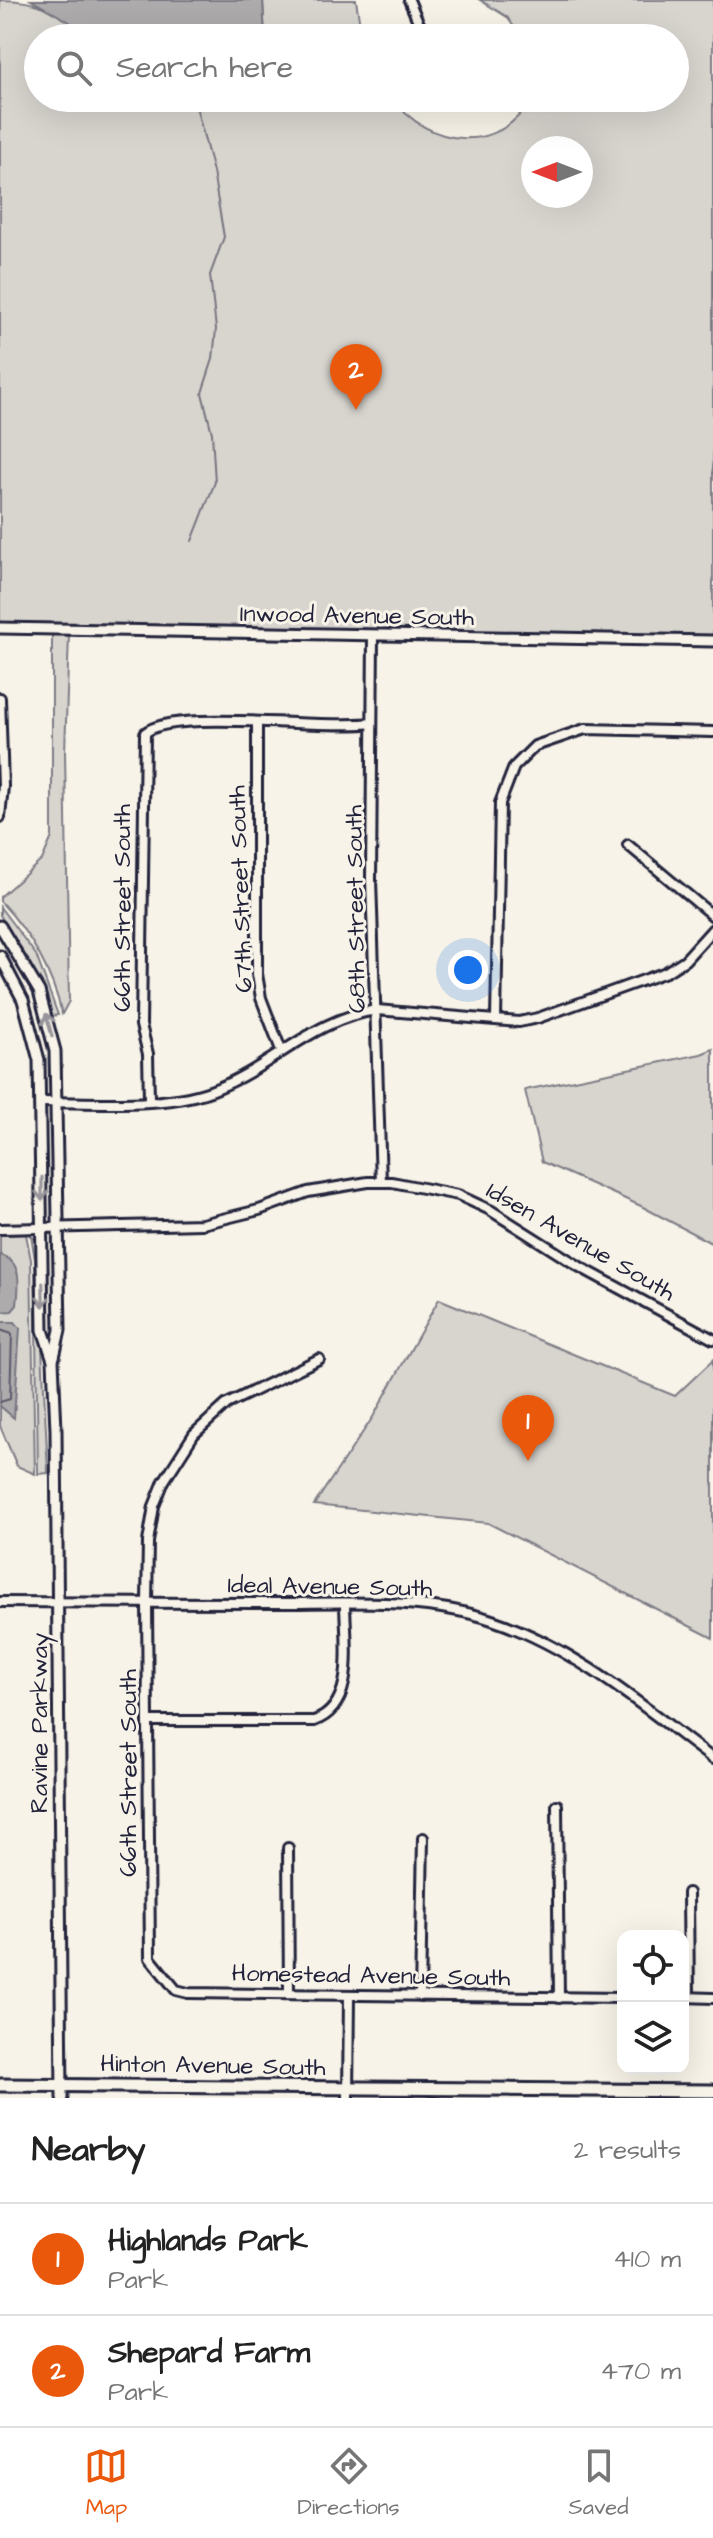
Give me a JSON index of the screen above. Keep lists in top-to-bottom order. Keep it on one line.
{"streets":{"main road":["Hinton Avenue South"],"street":["Inwood Avenue South","67th Street South","66th Street South","68th Street South","Idsen Avenue South","Ideal Avenue South","Ravine Parkway","Homestead Avenue South"]},"crossings":[["Inwood Avenue South","68th Street South"],["67th Street South","66th Street South"],["66th Street South","Ideal Avenue South"],["66th Street South","Homestead Avenue South"],["68th Street South","Idsen Avenue South"],["Idsen Avenue South","Ravine Parkway"],["Ideal Avenue South","Ravine Parkway"],["Ravine Parkway","Hinton Avenue South"]],"north":"left","page":{"search":"Search here","pins":["2","1"],"heading":["Nearby","2 results"],"list":[{"mark":"1","name":"Highlands Park","note":"Park","value":"410 m"},{"mark":"2","name":"Shepard Farm","note":"Park","value":"470 m"}],"nav":["Map","Directions","Saved"]}}
